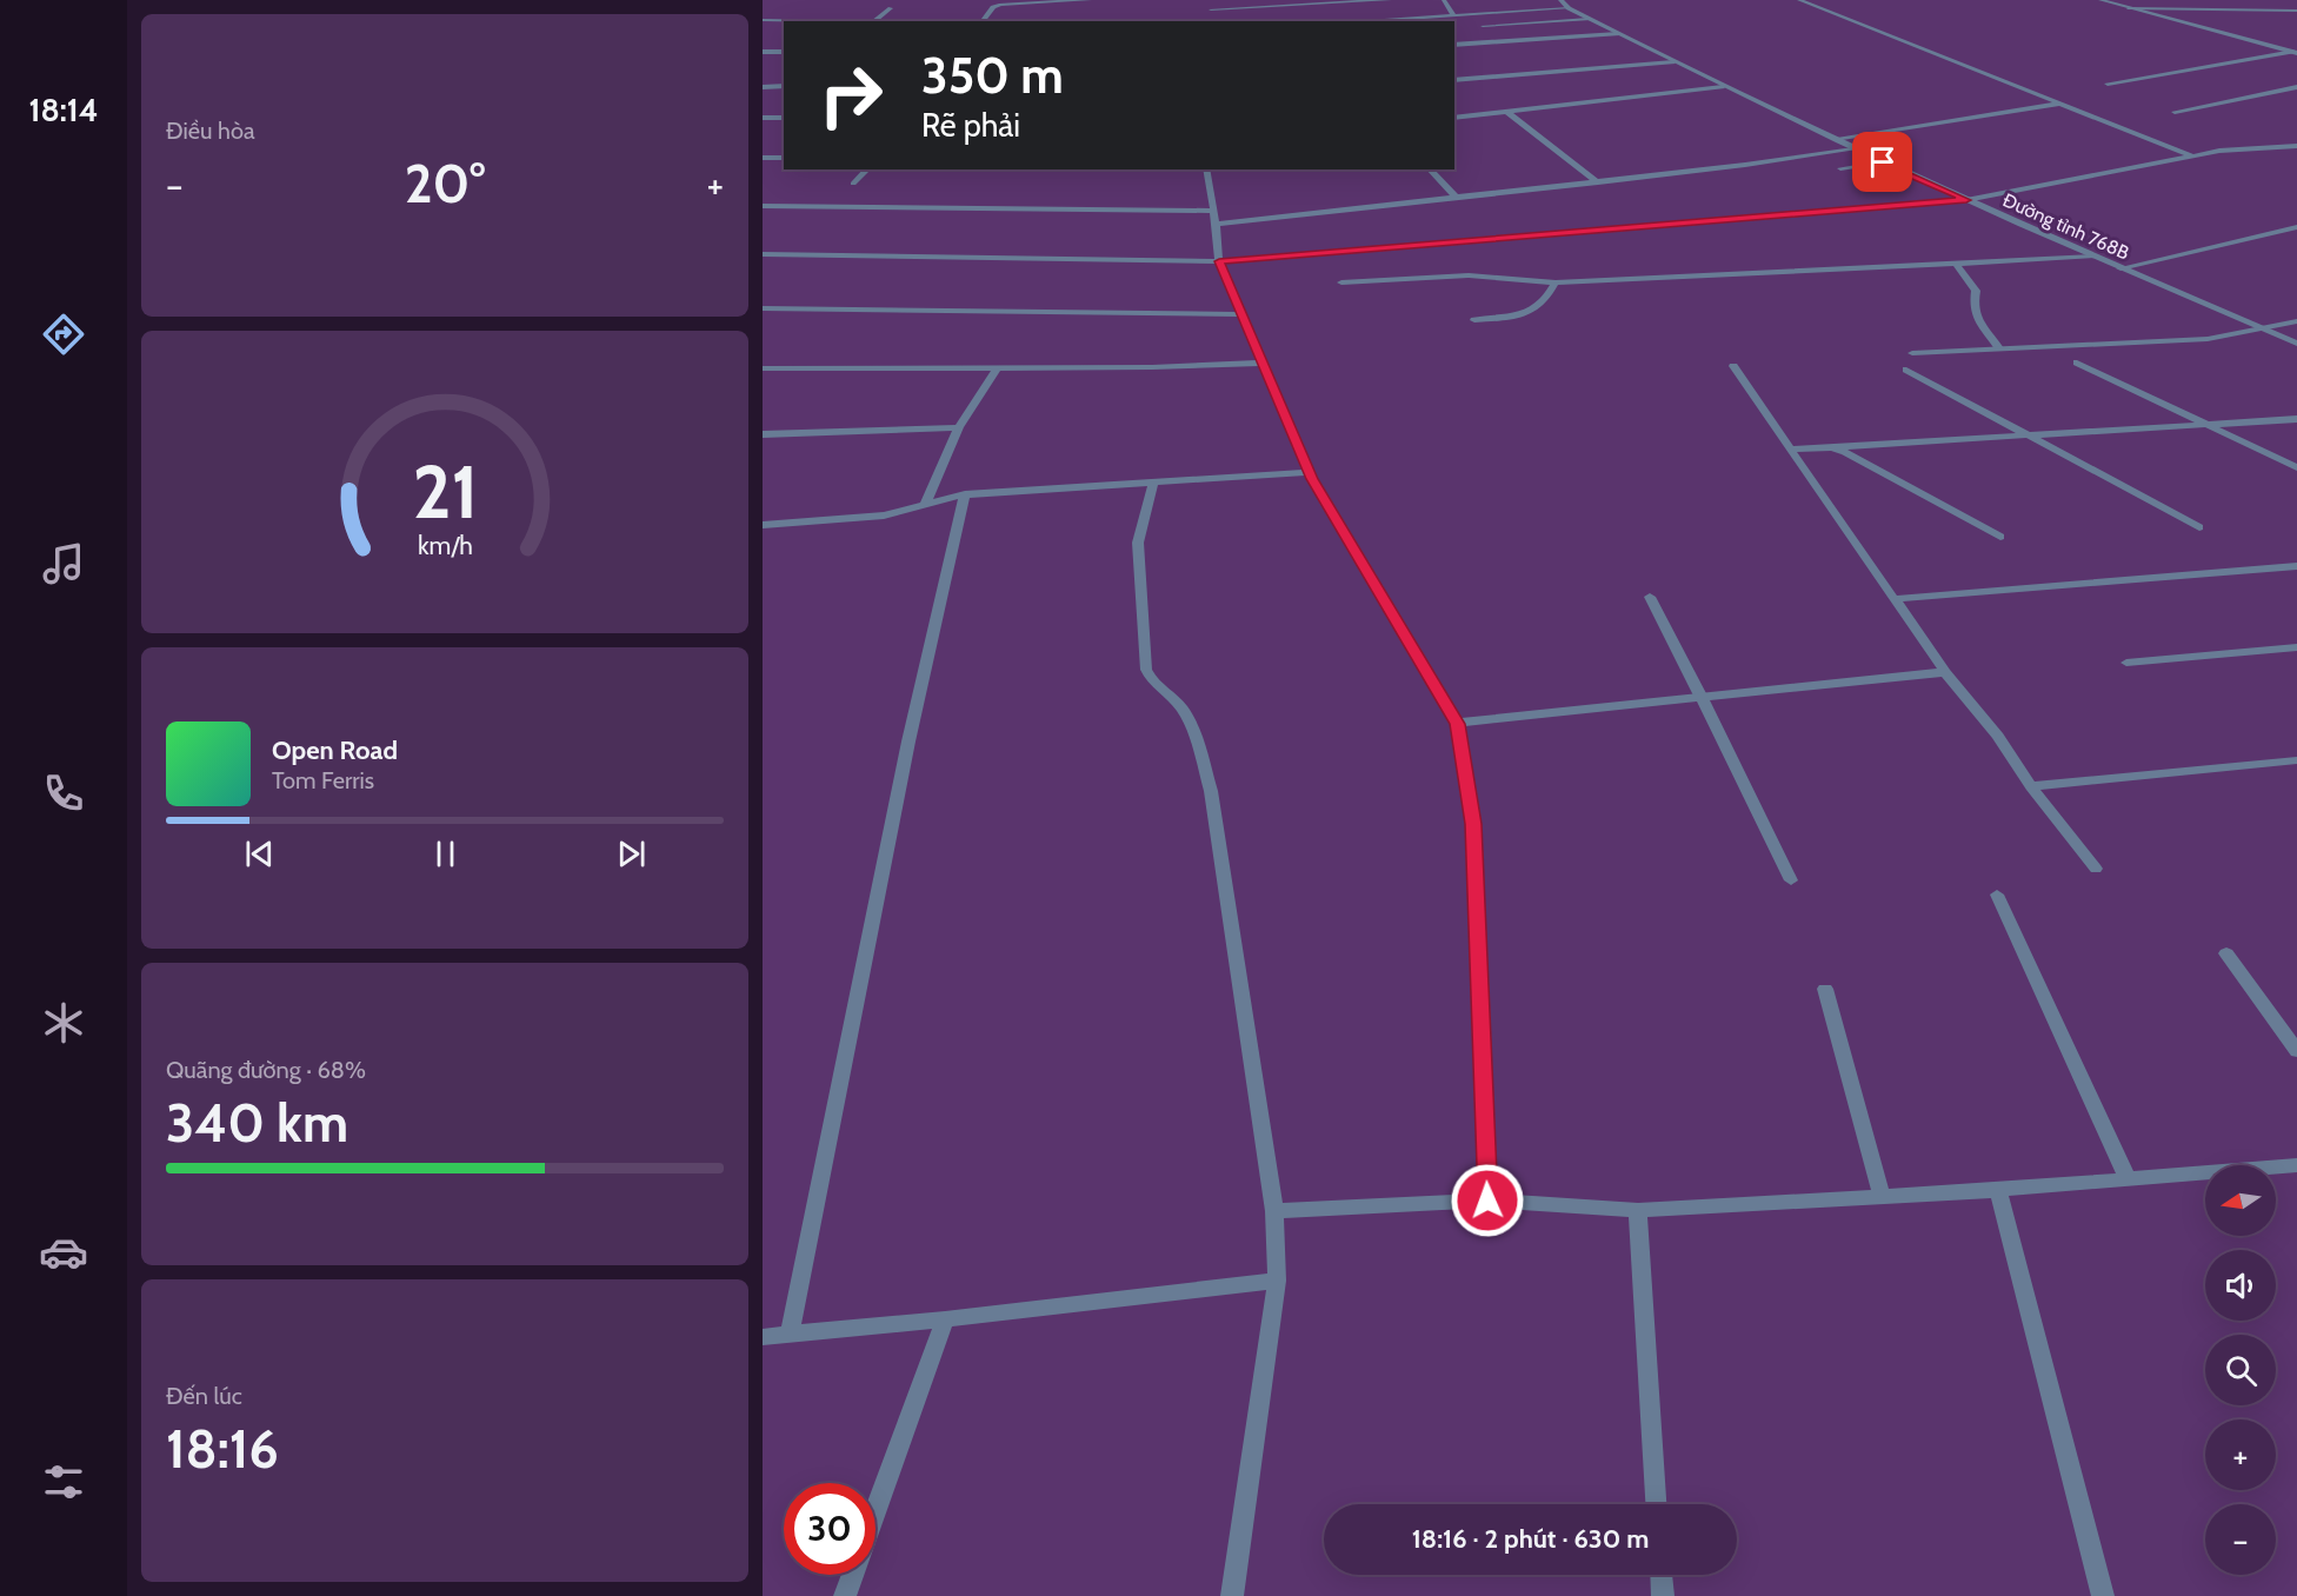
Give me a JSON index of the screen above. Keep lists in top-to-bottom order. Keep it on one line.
{"streets":{"street":["Đường tỉnh 768B"]},"north":"left","page":{"tabs":"18:14","tile":["Điều hòa",["Quãng đường · 68%","340 km"],["Đến lúc","18:16"]],"turn":["350 m","Rẽ phải"],"heat":["−","20°","+"],"song":["Open Road","Tom Ferris"],"map_buttons":["+","−"],"limit":"30","trip":"18:16 · 2 phút · 630 m","gauge":["21","km/h"]}}
